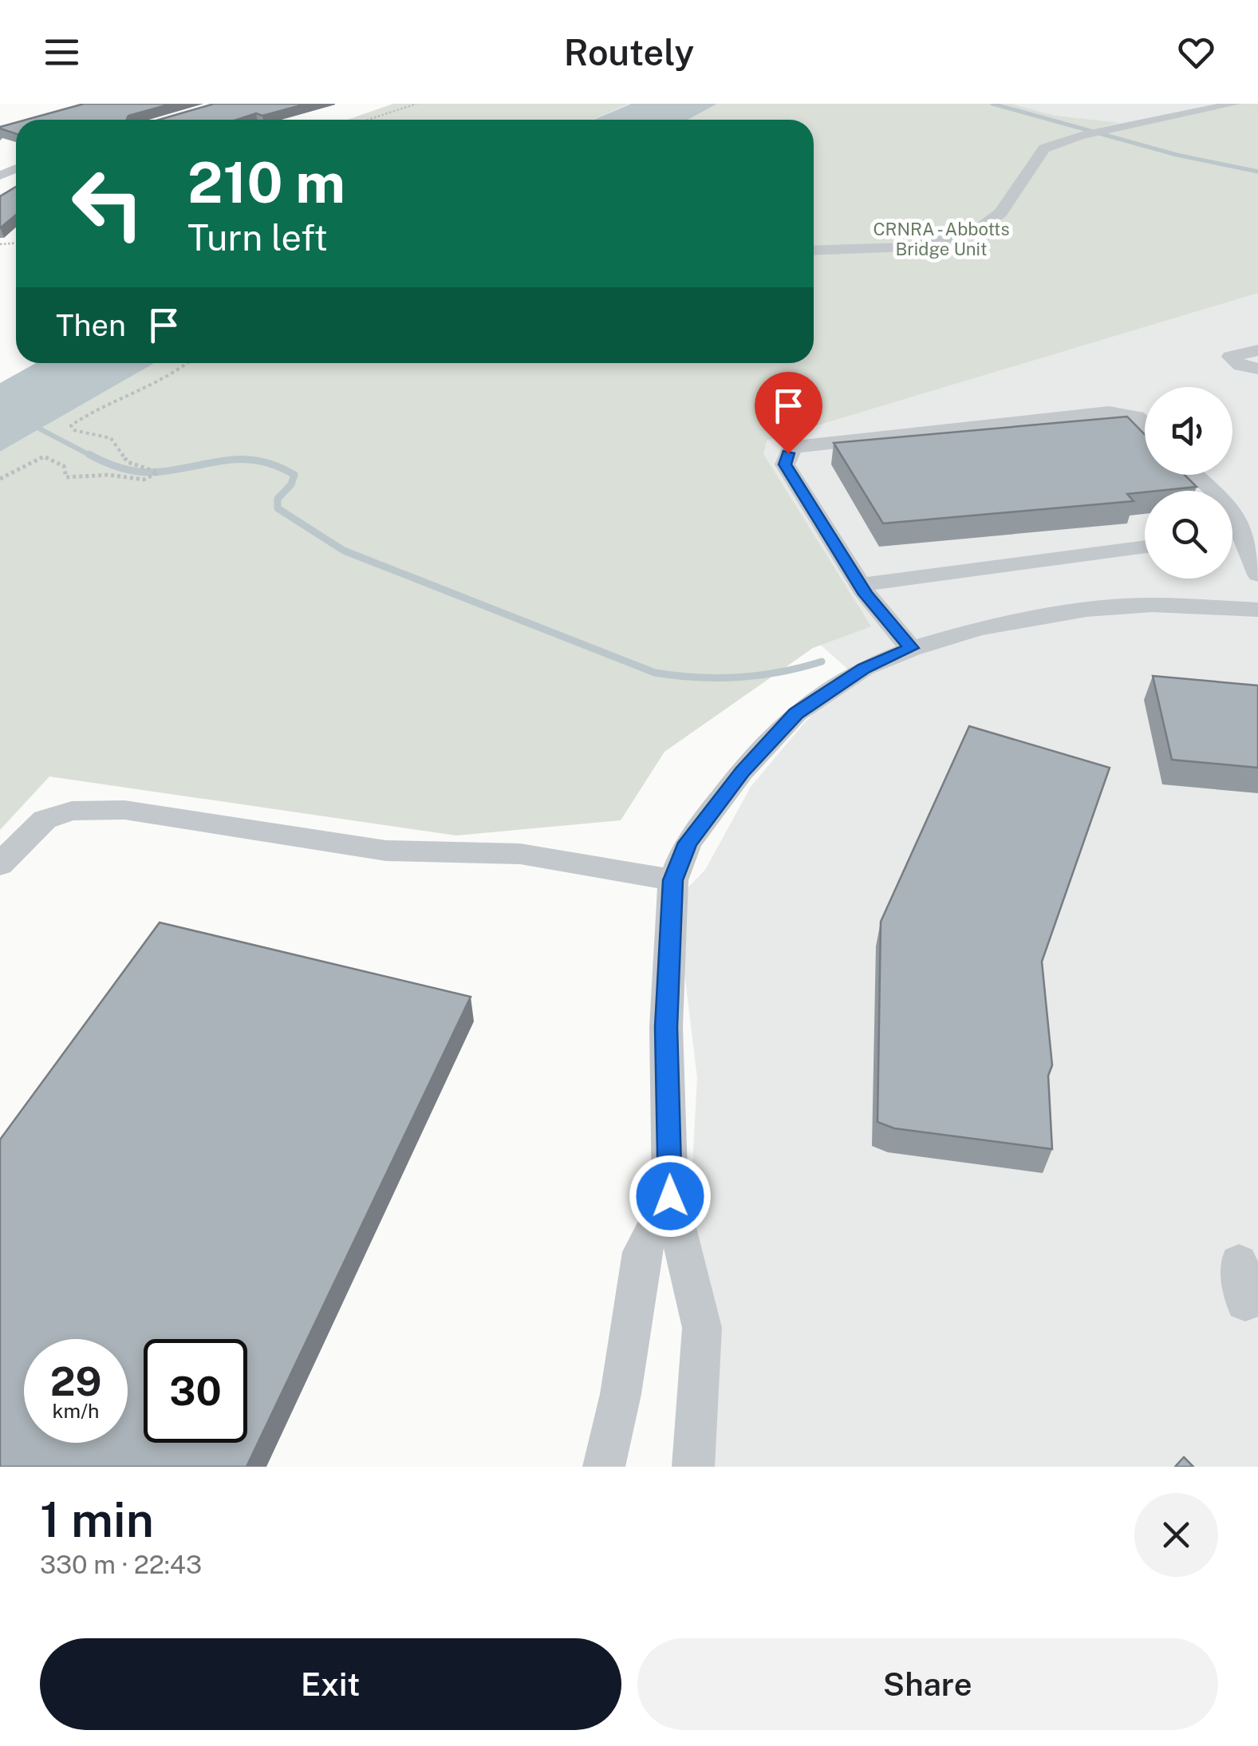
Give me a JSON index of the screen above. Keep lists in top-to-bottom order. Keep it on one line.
{"parks":["CRNRA - Abbotts Bridge Unit"],"page":{"header":"Routely","turn":["210 m","Turn left"],"then":"Then","speed":"29 km/h","limit":"30","heading":["1 min","330 m · 22:43"],"buttons":["Exit","Share"]}}
